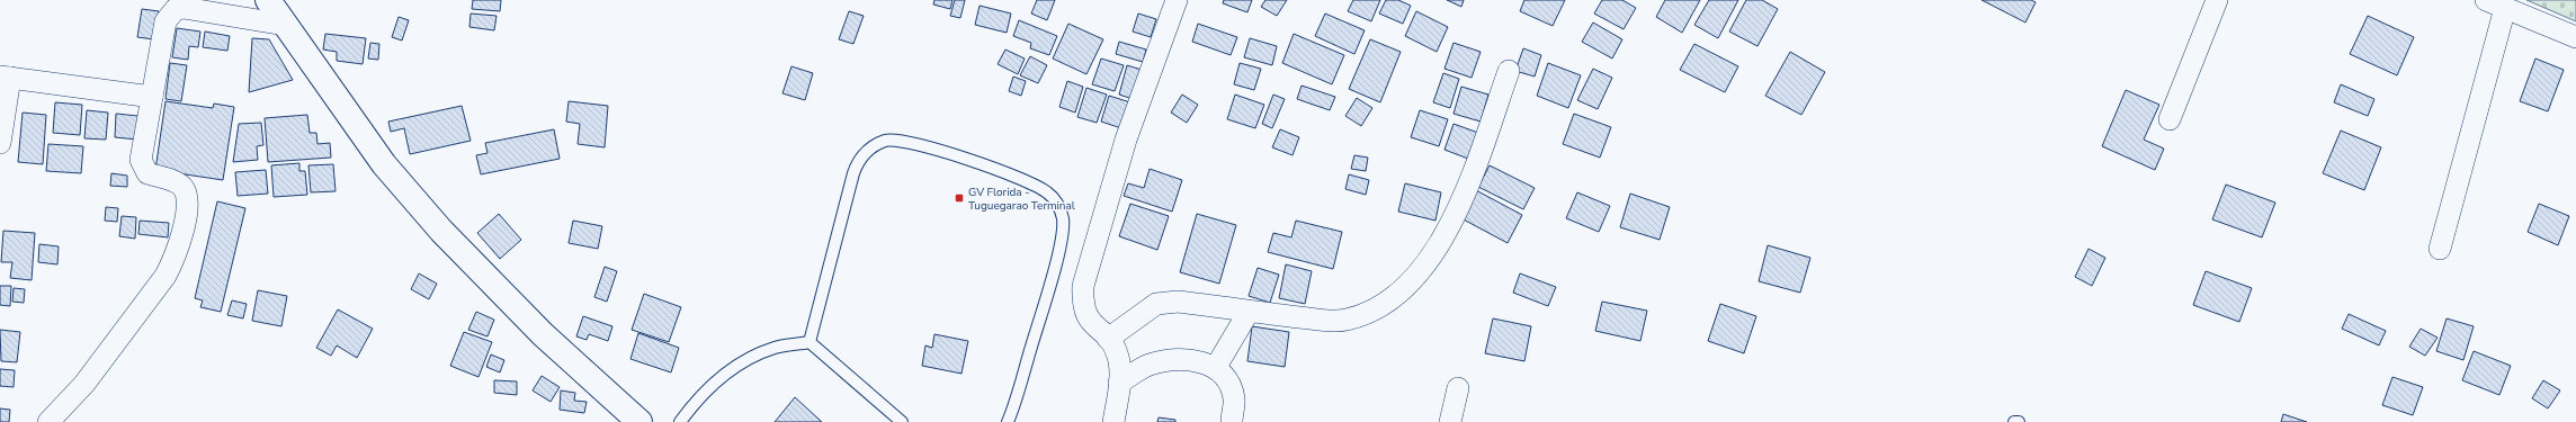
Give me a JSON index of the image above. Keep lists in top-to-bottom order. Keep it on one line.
{"places":{"transit":["GV Florida - Tuguegarao Terminal"]}}
